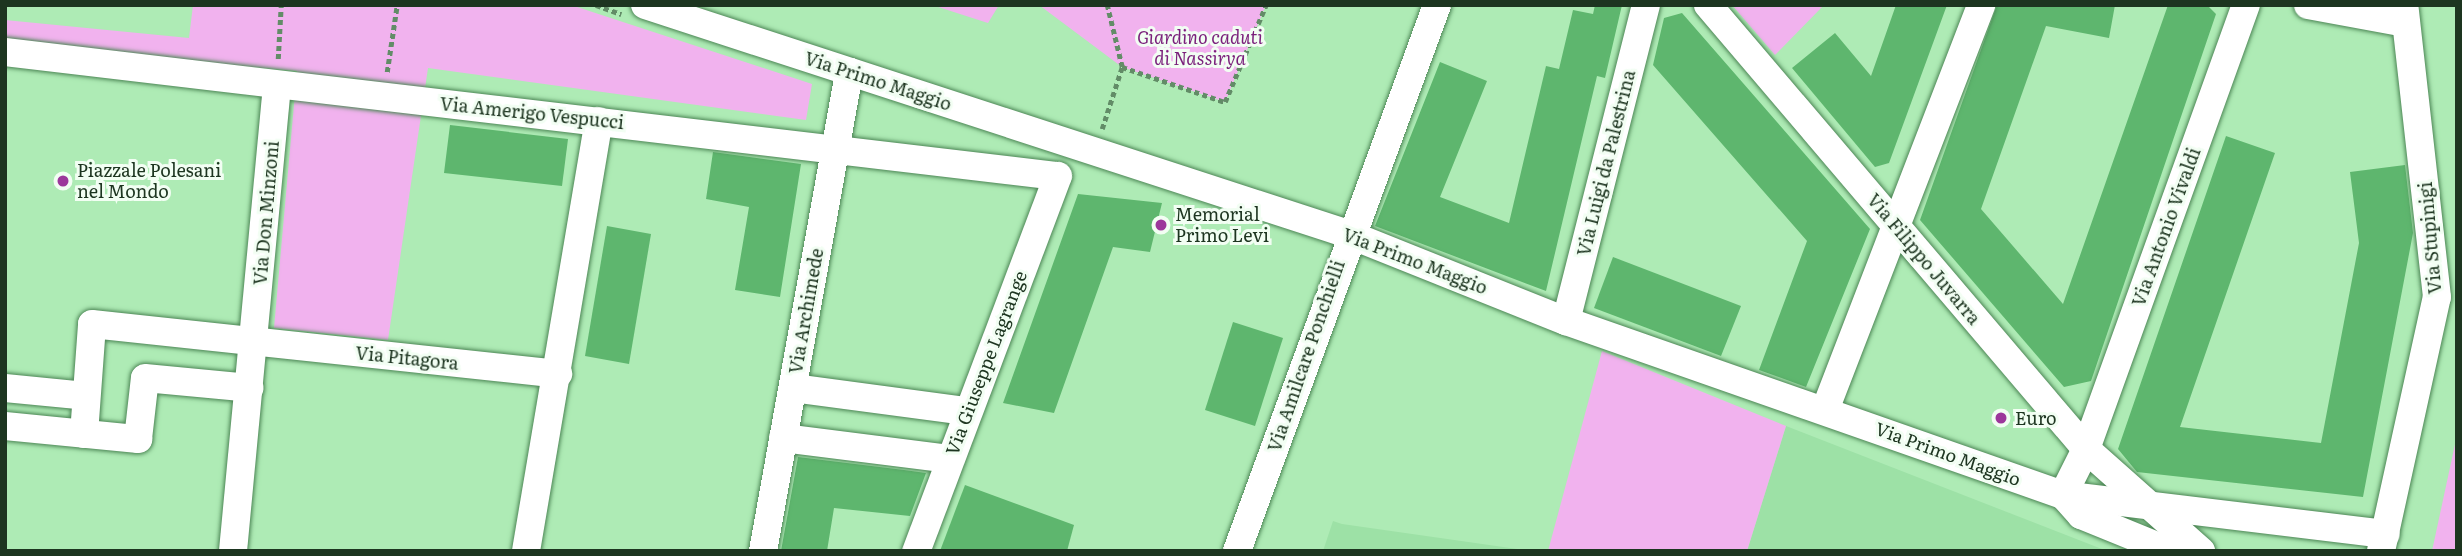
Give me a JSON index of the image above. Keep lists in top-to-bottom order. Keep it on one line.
{"streets":{"street":["Via Primo Maggio","Via Amerigo Vespucci","Via Luigi da Palestrina","Via Don Minzoni","Via Antonio Vivaldi","Via Stupinigi","Via Filippo Juvarra","Via Archimede","Via Amilcare Ponchielli","Via Pitagora","Via Giuseppe Lagrange"]},"crossings":[["Via Primo Maggio","Via Luigi da Palestrina"],["Via Primo Maggio","Via Antonio Vivaldi"],["Via Primo Maggio","Via Archimede"],["Via Primo Maggio","Via Amilcare Ponchielli"],["Via Amerigo Vespucci","Via Don Minzoni"],["Via Amerigo Vespucci","Via Archimede"],["Via Amerigo Vespucci","Via Giuseppe Lagrange"],["Via Don Minzoni","Via Pitagora"],["Via Antonio Vivaldi","Via Filippo Juvarra"]],"parks":["Giardino caduti di Nassirya"],"places":["Piazzale Polesani nel Mondo","Memorial Primo Levi","Euro"]}
